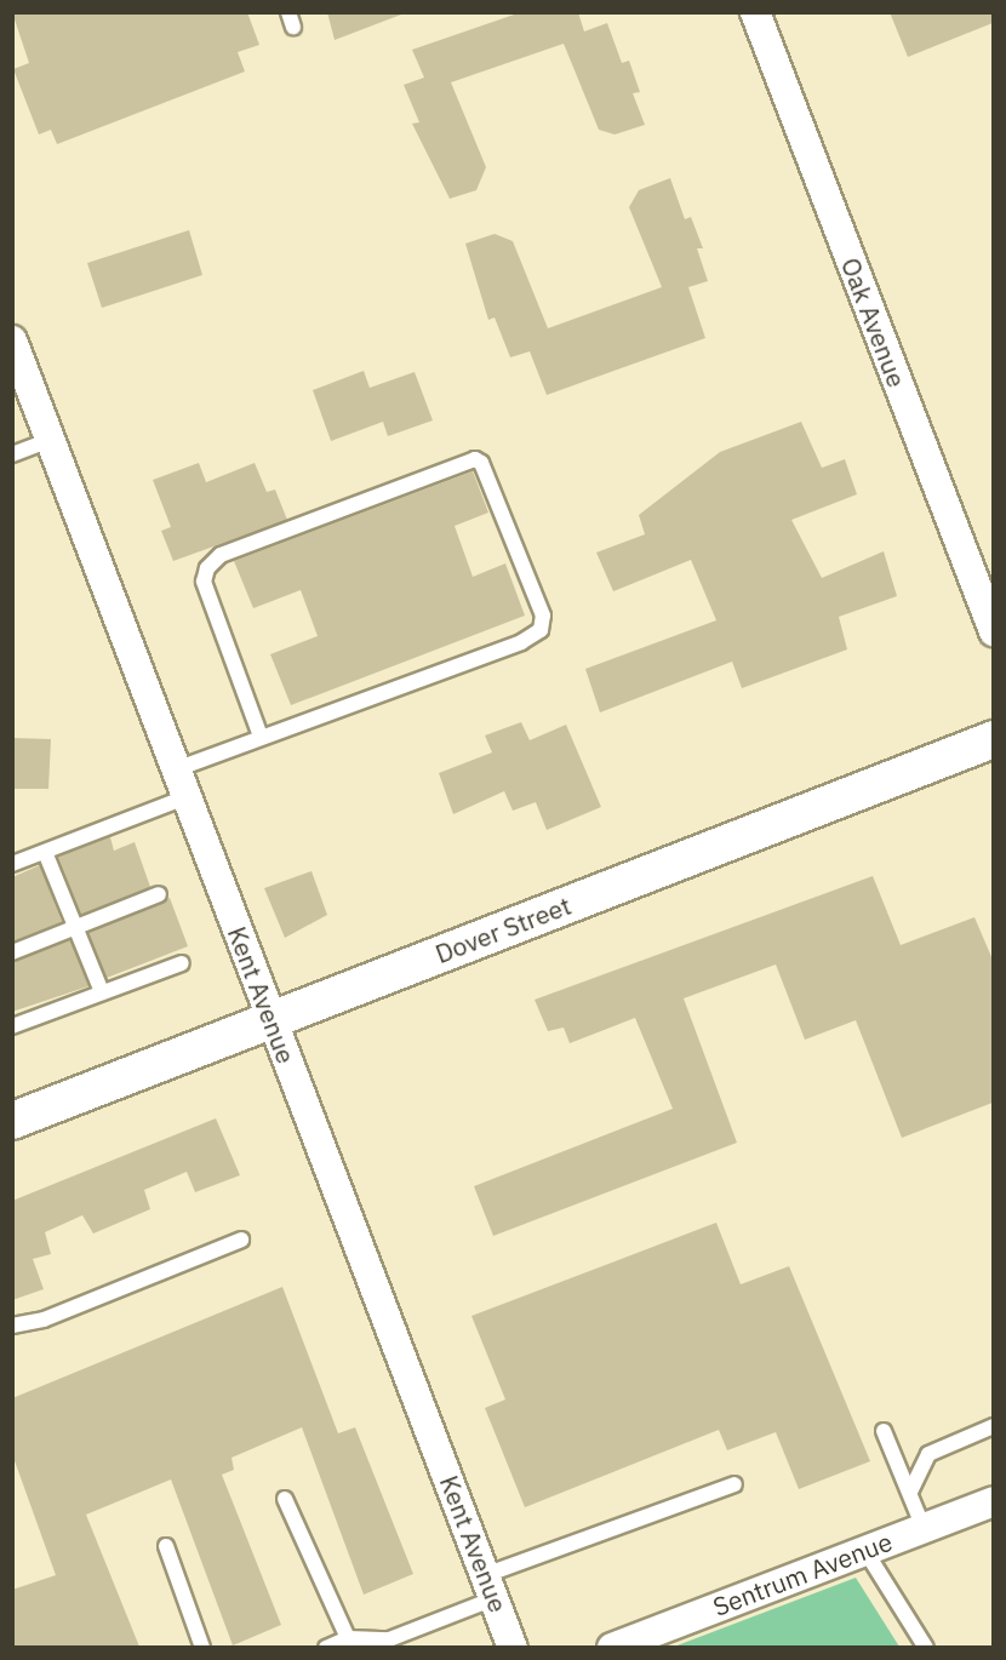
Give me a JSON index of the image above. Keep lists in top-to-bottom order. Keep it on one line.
{"streets":{"street":["Oak Avenue","Dover Street","Kent Avenue","Sentrum Avenue"]},"crossings":[["Dover Street","Kent Avenue"]]}
